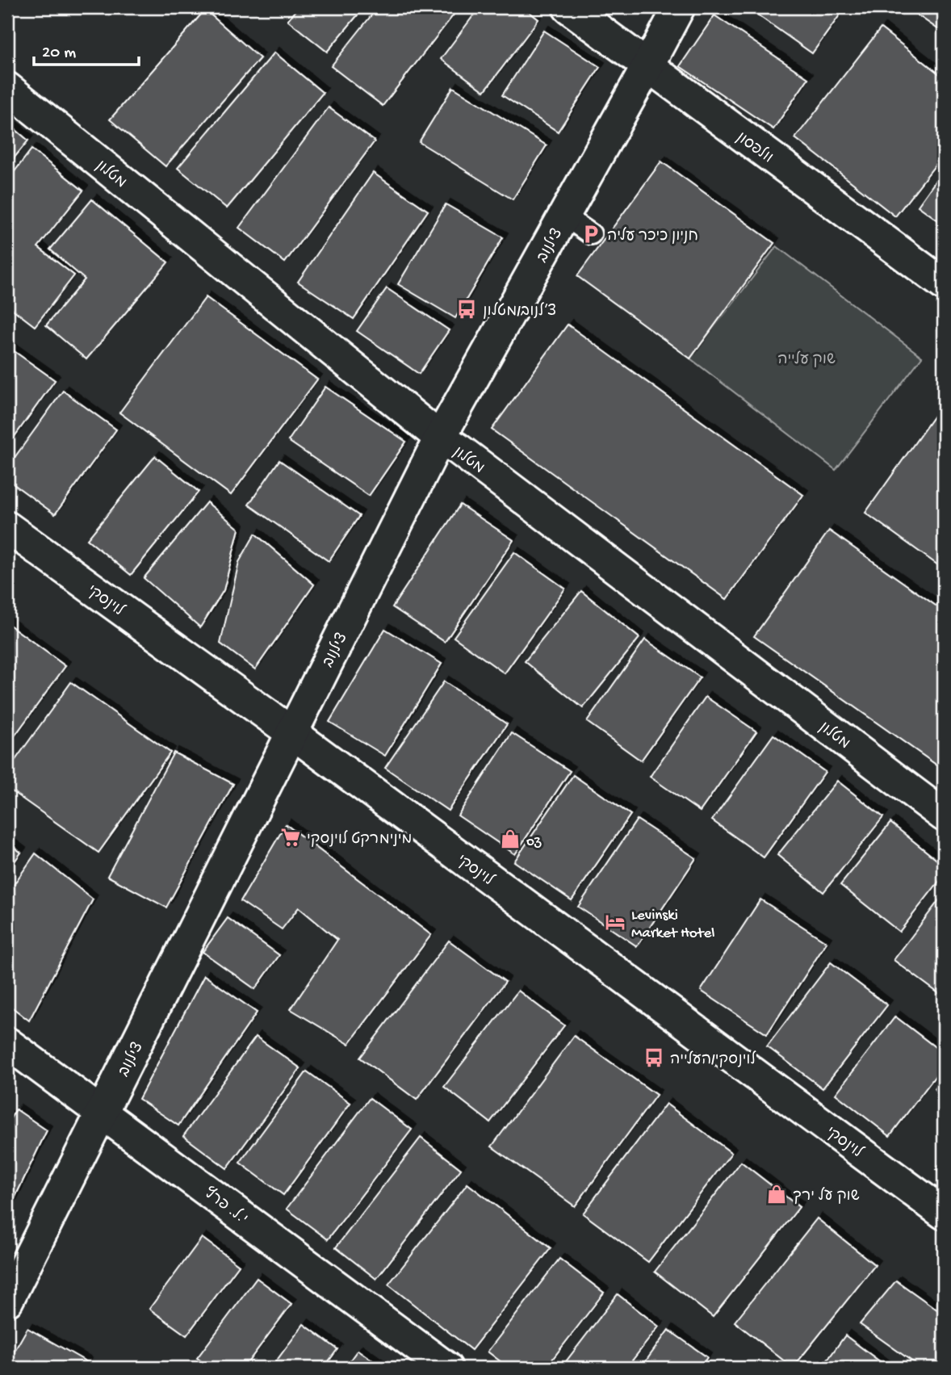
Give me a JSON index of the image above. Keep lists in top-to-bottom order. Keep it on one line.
{"streets":{"street":["וולפסון","מטלון","צ'לנוב","לוינסקי","י.ל. פרץ"]},"crossings":[["וולפסון","צ'לנוב"],["מטלון","צ'לנוב"],["צ'לנוב","לוינסקי"],["צ'לנוב","י.ל. פרץ"]],"parks":["שוק עלייה"],"places":{"parking":["חניון כיכר עליה"],"bus stop":["צ׳לנוב/מטלון","לוינסקי/העלייה"],"supermarket":["מינימרקט לוינסקי"],"shop":["oz","שוק על ירך"],"hotel":["Levinski Market Hotel"]},"scale_bar":"20 m"}
